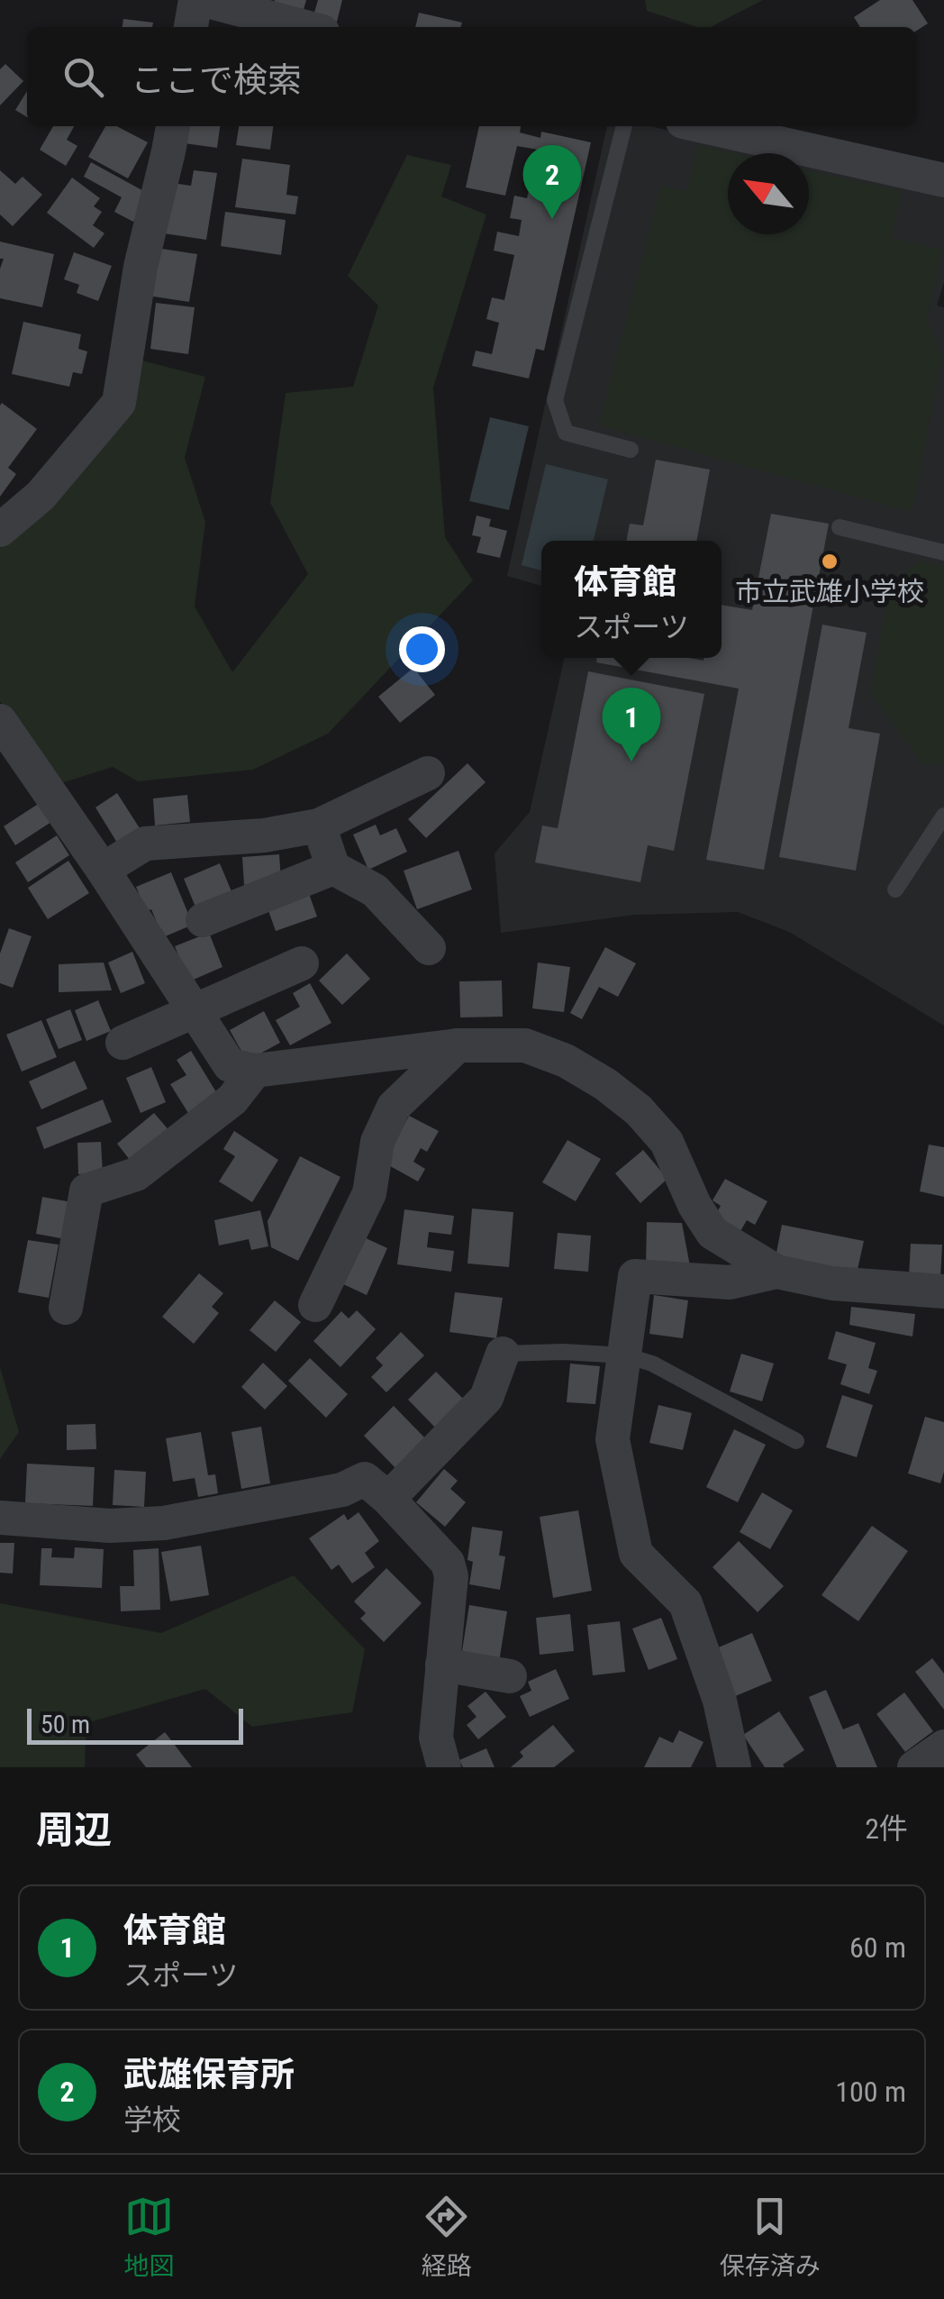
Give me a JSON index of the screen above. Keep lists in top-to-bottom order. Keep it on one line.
{"places":["市立武雄小学校"],"scale_bar":"50 m","north":"top left","page":{"search":"ここで検索","pins":["2","1"],"popup":["体育館","スポーツ"],"scale":"50 m","heading":["周辺","2件"],"list":[{"mark":"1","name":"体育館","note":"スポーツ","value":"60 m"},{"mark":"2","name":"武雄保育所","note":"学校","value":"100 m"}],"nav":["地図","経路","保存済み"]}}
